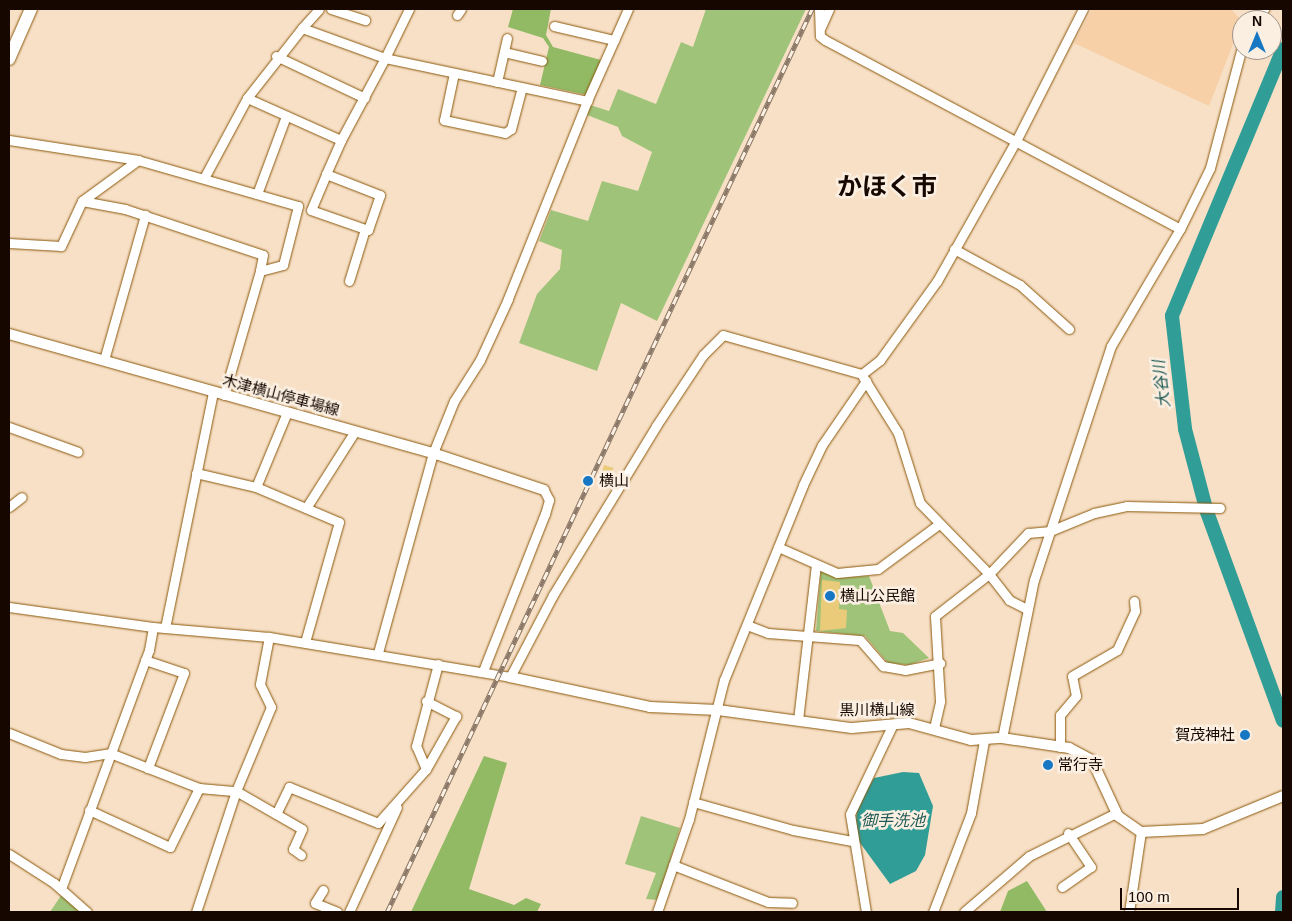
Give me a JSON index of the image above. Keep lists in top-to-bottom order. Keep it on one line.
{"streets":{"main road":["木津横山停車場線","黒川横山線"]},"districts":["かほく市"],"water":["大谷川","御手洗池"],"places":["横山","横山公民館","賀茂神社","常行寺"],"scale_bar":"100 m","north":"top"}
